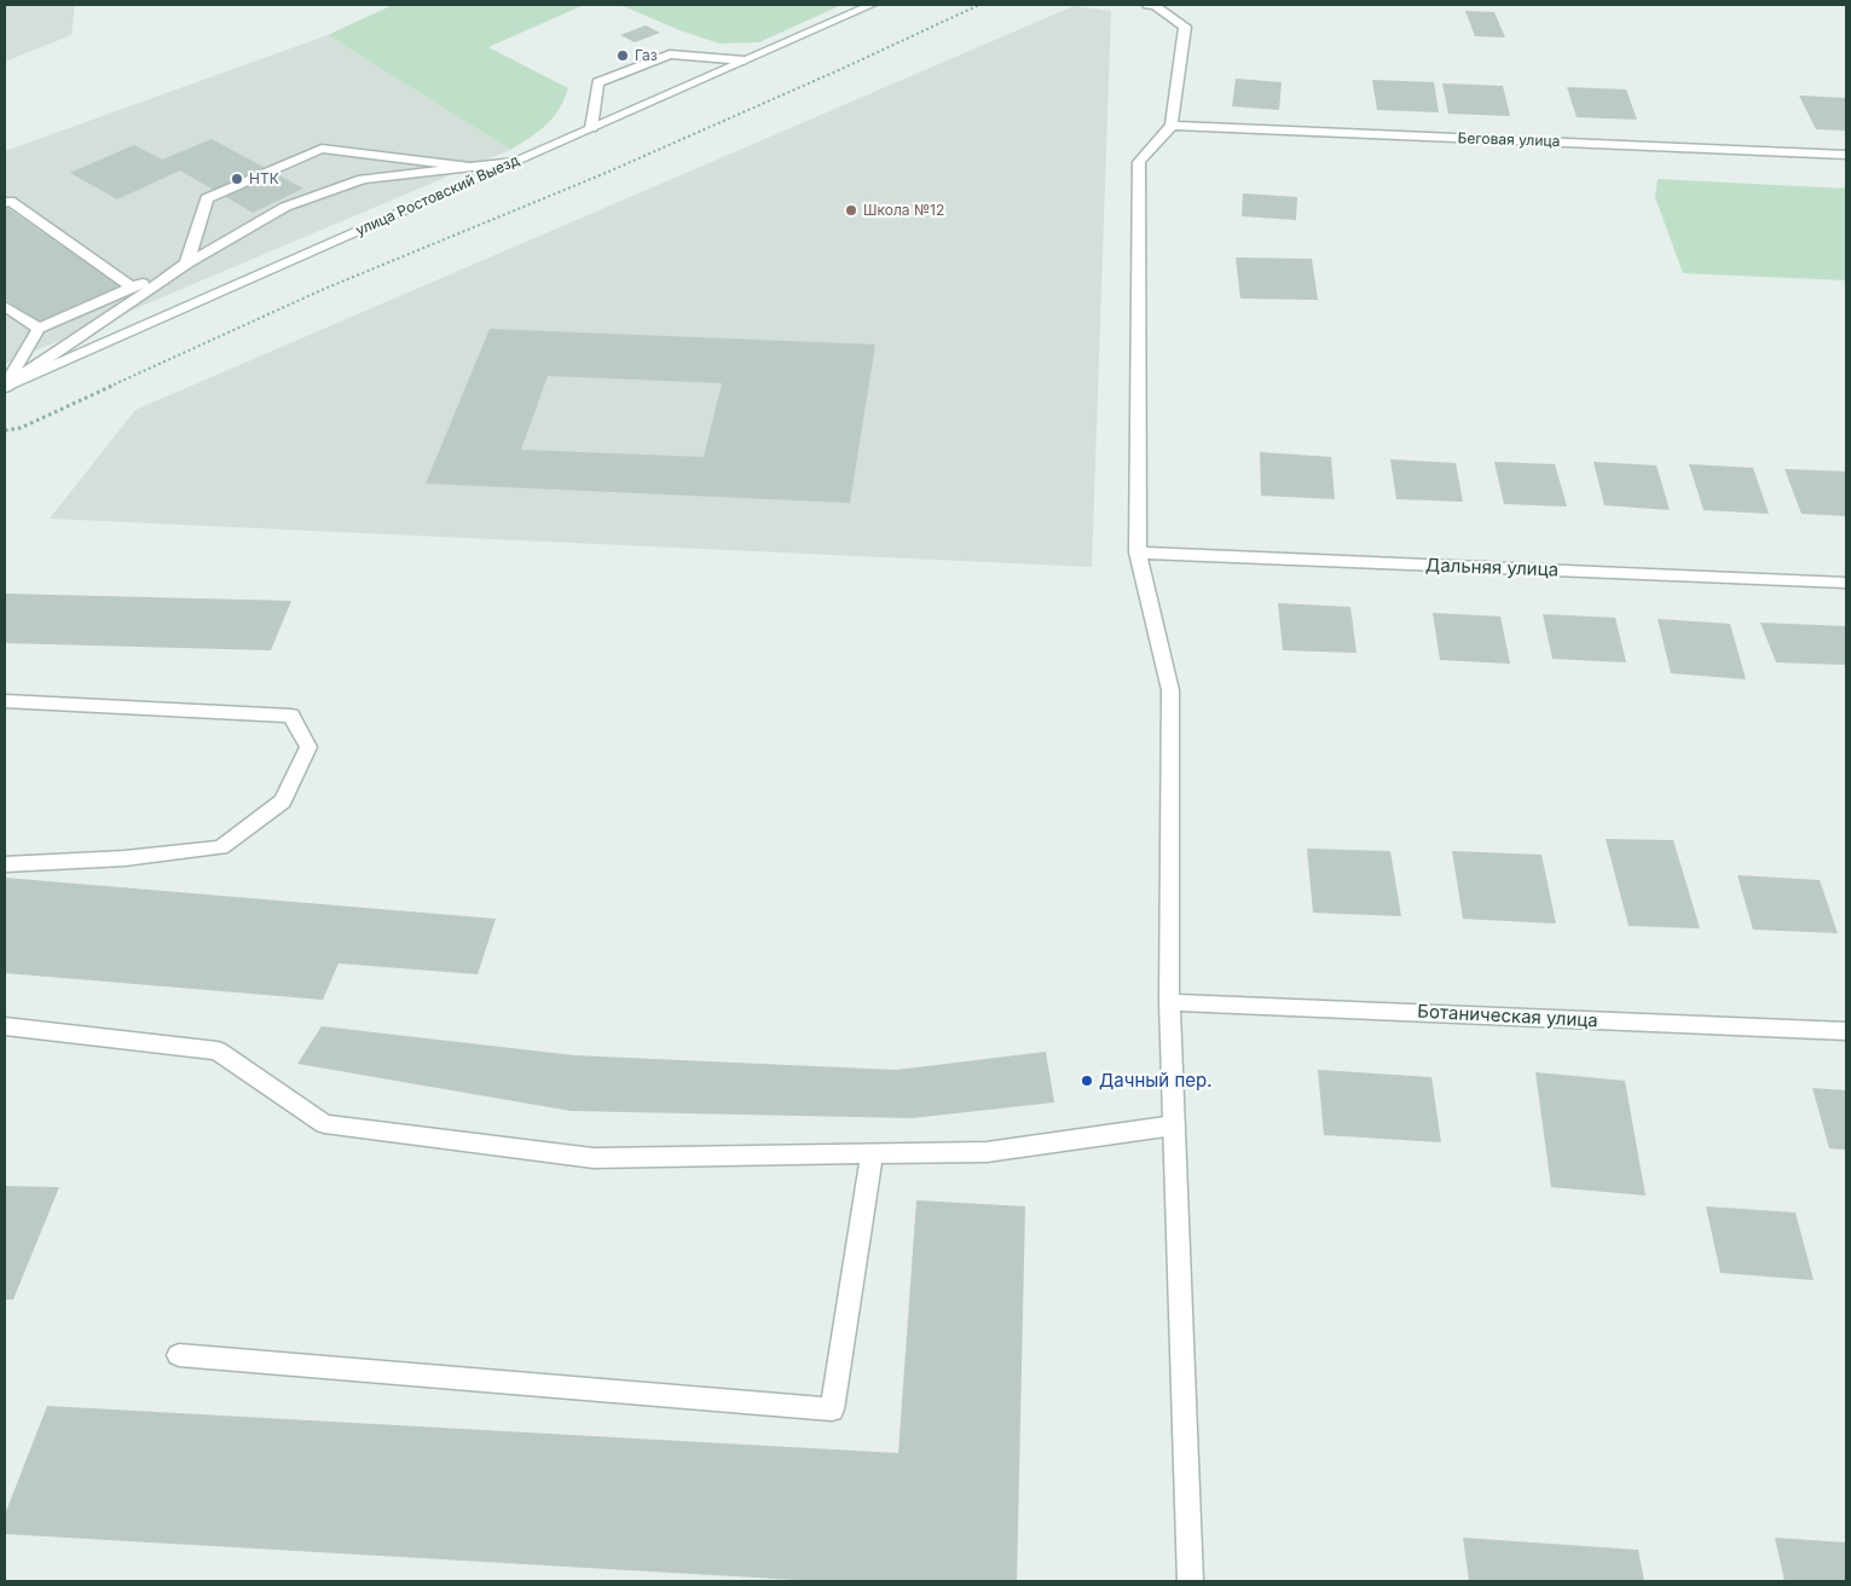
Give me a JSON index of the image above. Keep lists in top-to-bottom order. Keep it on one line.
{"streets":{"street":["Беговая улица","улица Ростовский Выезд","Дальняя улица","Ботаническая улица"]},"places":["Газ","НТК","Школа №12","Дачный пер."]}
